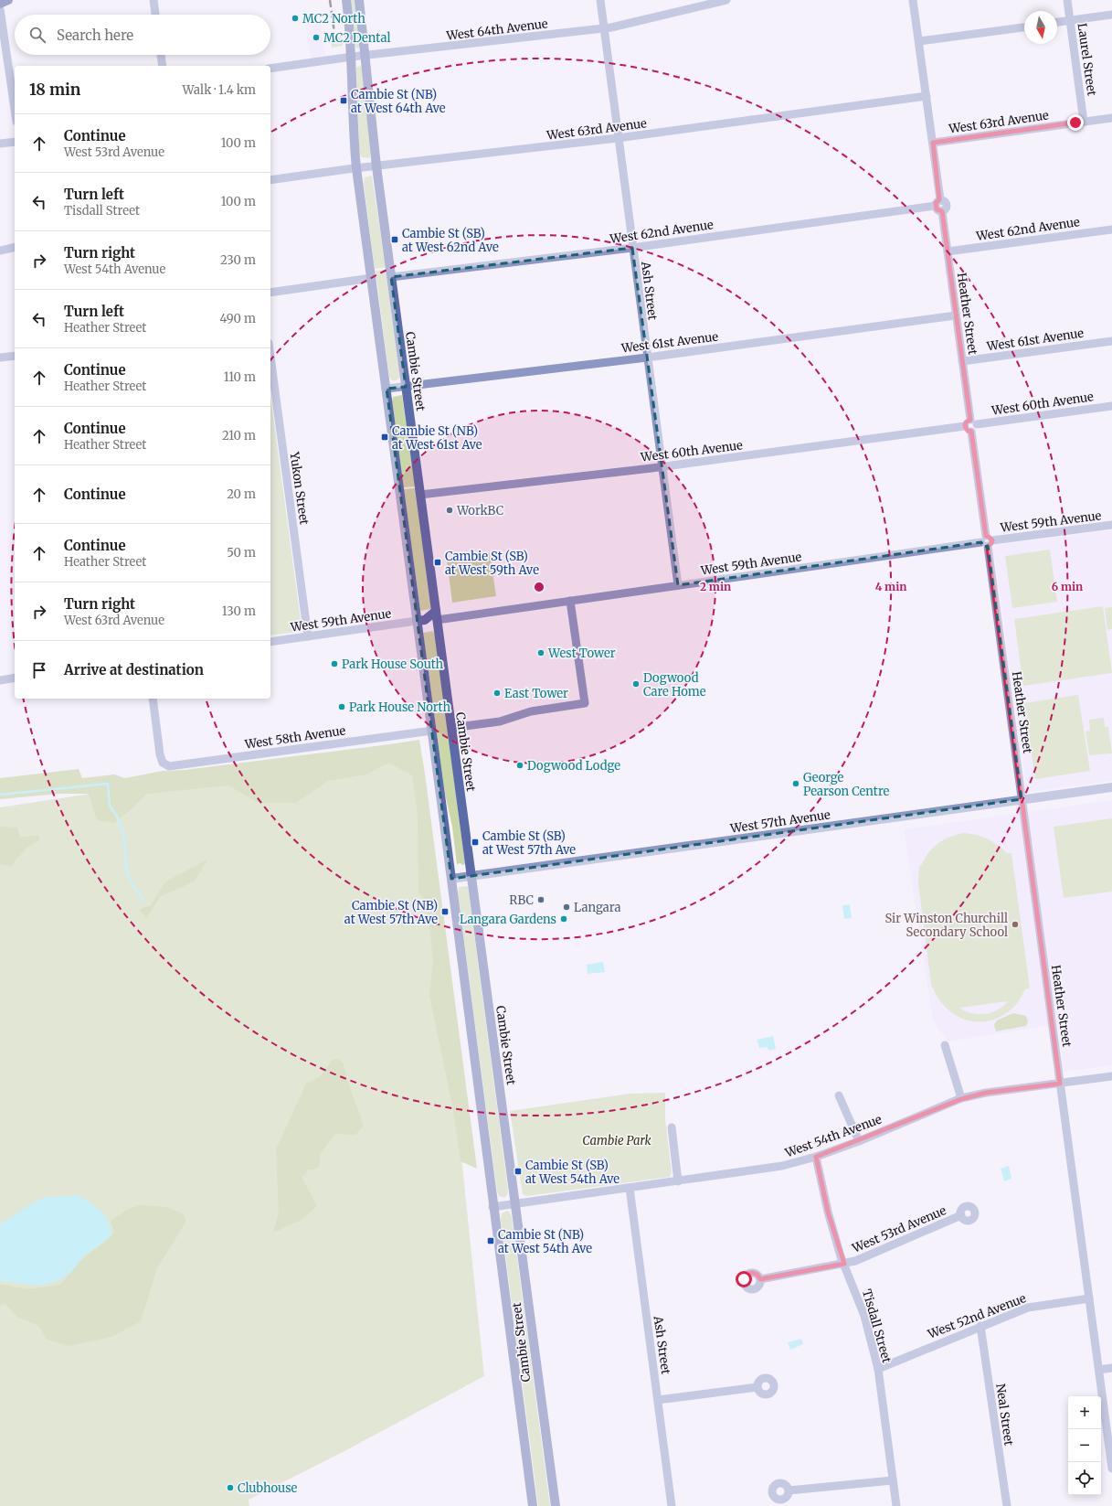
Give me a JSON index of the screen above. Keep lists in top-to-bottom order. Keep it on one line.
{"streets":{"main road":["Cambie Street"],"street":["West 64th Avenue","Laurel Street","West 63rd Avenue","West 62nd Avenue","Ash Street","Heather Street","West 61st Avenue","West 60th Avenue","Yukon Street","West 59th Avenue","West 58th Avenue","West 57th Avenue","West 54th Avenue","West 53rd Avenue","West 52nd Avenue","Tisdall Street","Neal Street"]},"crossings":[["West 64th Avenue","Ash Street"],["West 64th Avenue","Cambie Street"],["Laurel Street","West 63rd Avenue"],["West 63rd Avenue","Ash Street"],["West 63rd Avenue","Heather Street"],["West 63rd Avenue","Cambie Street"],["West 62nd Avenue","Ash Street"],["West 62nd Avenue","Heather Street"],["West 62nd Avenue","Cambie Street"],["Ash Street","West 61st Avenue"],["Ash Street","West 60th Avenue"],["Ash Street","West 59th Avenue"],["Ash Street","West 54th Avenue"],["Heather Street","West 61st Avenue"],["Heather Street","West 60th Avenue"],["Heather Street","West 59th Avenue"],["Heather Street","West 57th Avenue"],["Heather Street","West 54th Avenue"],["Heather Street","West 52nd Avenue"],["West 61st Avenue","Cambie Street"],["Cambie Street","West 60th Avenue"],["Cambie Street","West 59th Avenue"],["Cambie Street","West 58th Avenue"],["Cambie Street","West 57th Avenue"],["Cambie Street","West 54th Avenue"],["Yukon Street","West 59th Avenue"],["West 54th Avenue","Tisdall Street"],["West 53rd Avenue","Tisdall Street"],["West 52nd Avenue","Tisdall Street"],["West 52nd Avenue","Neal Street"]],"parks":["Cambie Park"],"places":{"other":["MC2 North","MC2 Dental","WorkBC","West Tower","Park House South","Dogwood Care Home","East Tower","Park House North","Dogwood Lodge","George Pearson Centre","RBC","Langara","Langara Gardens","Sir Winston Churchill Secondary School","Clubhouse"],"transit":["Cambie St (NB) at West 64th Ave","Cambie St (SB) at West 62nd Ave","Cambie St (NB) at West 61st Ave","Cambie St (SB) at West 59th Ave","Cambie St (SB) at West 57th Ave","Cambie St (NB) at West 57th Ave","Cambie St (SB) at West 54th Ave","Cambie St (NB) at West 54th Ave"]},"north":"bottom","page":{"search":"Search here","heading":["18 min","Walk · 1.4 km"],"list":[["Continue","West 53rd Avenue","100 m"],["Turn left","Tisdall Street","100 m"],["Turn right","West 54th Avenue","230 m"],["Turn left","Heather Street","490 m"],["Continue","Heather Street","110 m"],["Continue","Heather Street","210 m"],["Continue","20 m"],["Continue","Heather Street","50 m"],["Turn right","West 63rd Avenue","130 m"],"Arrive at destination"],"map_buttons":["+","−"]},"rings":["2 min","4 min","6 min"]}
